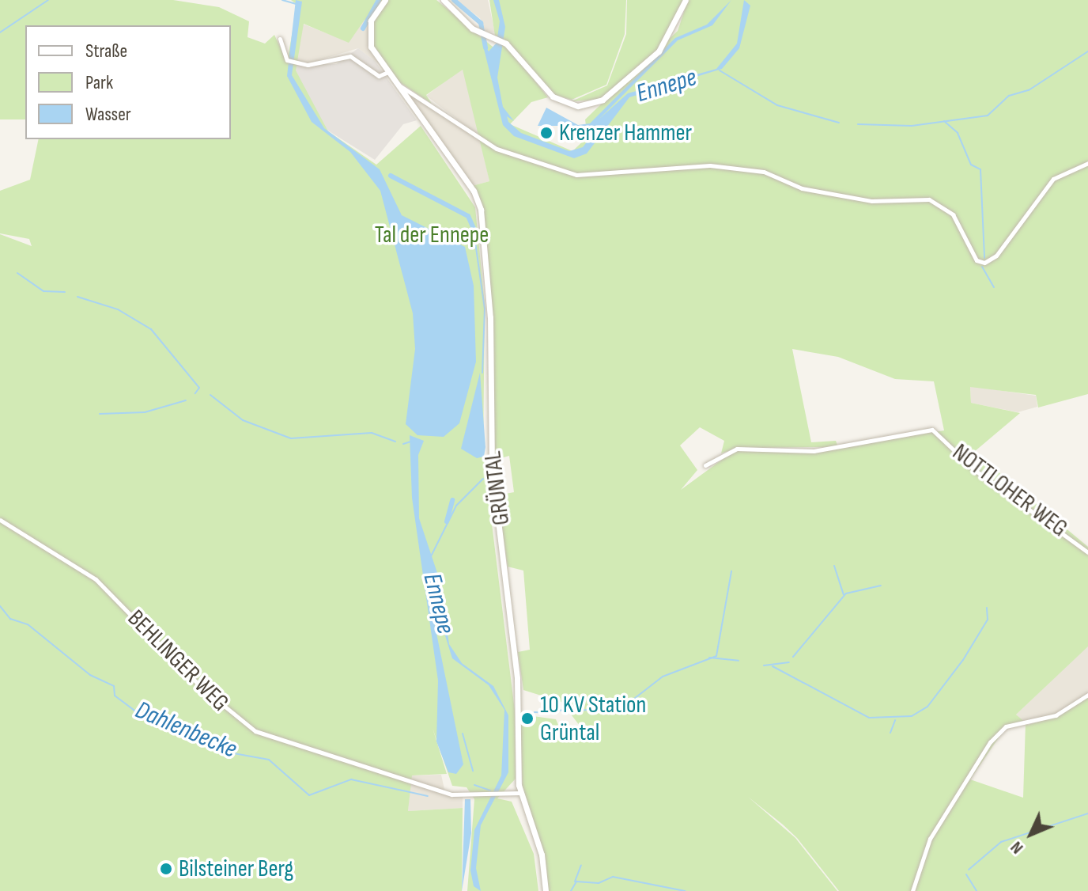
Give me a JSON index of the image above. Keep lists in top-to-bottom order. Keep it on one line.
{"streets":{"street":["GRÜNTAL","NOTTLOHER WEG","BEHLINGER WEG"]},"crossings":[["GRÜNTAL","BEHLINGER WEG"]],"water":["Ennepe","Dahlenbecke"],"parks":["Tal der Ennepe"],"places":["Krenzer Hammer","10 KV Station Grüntal","Bilsteiner Berg"],"legend":["Straße","Park","Wasser"],"north":"bottom left"}
